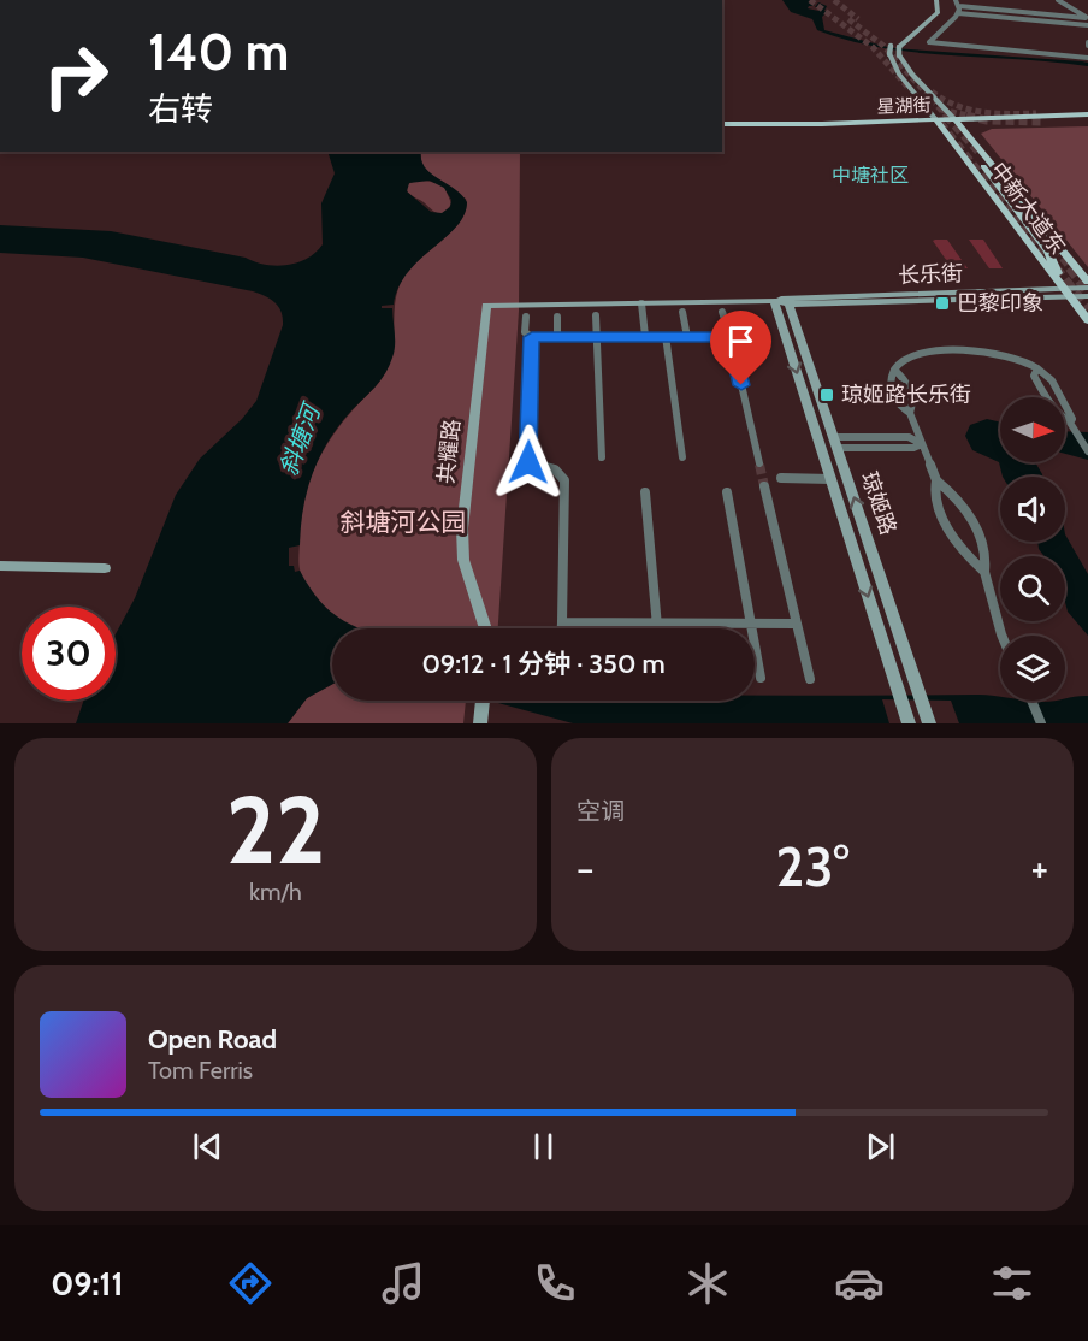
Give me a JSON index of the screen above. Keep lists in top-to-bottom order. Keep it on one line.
{"streets":{"main road":["星湖街","中新大道东","琼姬路"],"street":["长乐街","共耀路"]},"crossings":[["星湖街","中新大道东"],["中新大道东","长乐街"],["长乐街","共耀路"],["长乐街","琼姬路"]],"districts":["中塘社区"],"water":["斜塘河"],"parks":["斜塘河公园"],"places":{"transit":["巴黎印象","琼姬路长乐街"]},"north":"right","page":{"turn":["140 m","右转"],"limit":"30","trip":"09:12 · 1 分钟 · 350 m","tile":[["22","km/h"],"空调"],"heat":["−","23°","+"],"song":["Open Road","Tom Ferris"],"tabs":"09:11"}}
